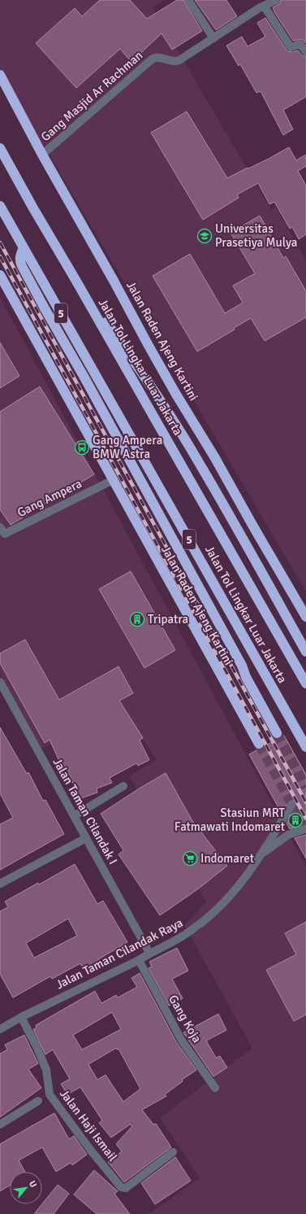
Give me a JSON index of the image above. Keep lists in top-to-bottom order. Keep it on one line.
{"streets":{"highway":["5","Jalan Raden Ajeng Kartini","Jalan Tol Lingkar Luar Jakarta"],"street":["Gang Masjid Ar Rachman","Gang Ampera","Jalan Taman Cilandak I","Jalan Taman Cilandak Raya","Gang Koja","Jalan Haji Ismail"]},"crossings":[["Gang Masjid Ar Rachman","Jalan Raden Ajeng Kartini"],["Jalan Raden Ajeng Kartini","Gang Ampera"],["Jalan Taman Cilandak I","Jalan Taman Cilandak Raya"],["Jalan Taman Cilandak Raya","Gang Koja"],["Jalan Taman Cilandak Raya","Jalan Haji Ismail"]],"places":{"school or university":["Universitas Prasetiya Mulya"],"bus stop":["Gang Ampera BMW Astra"],"building":["Tripatra","Stasiun MRT Fatmawati Indomaret"],"supermarket":["Indomaret"]},"north":"top right"}
